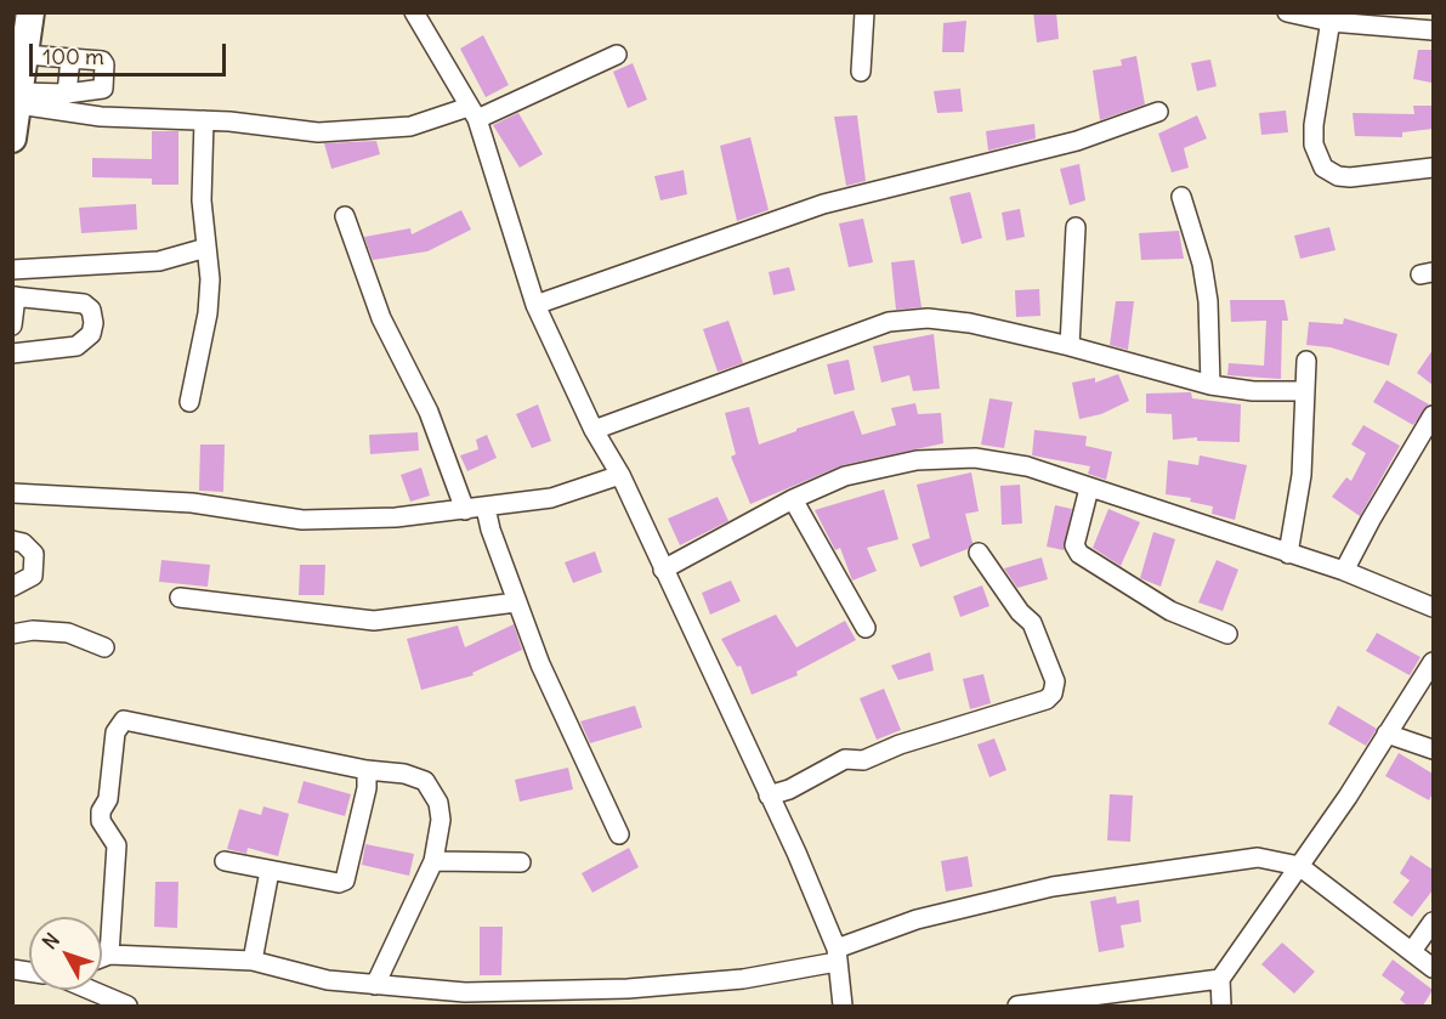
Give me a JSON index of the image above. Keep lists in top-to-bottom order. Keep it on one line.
{"scale_bar":"100 m","north":"top left"}
